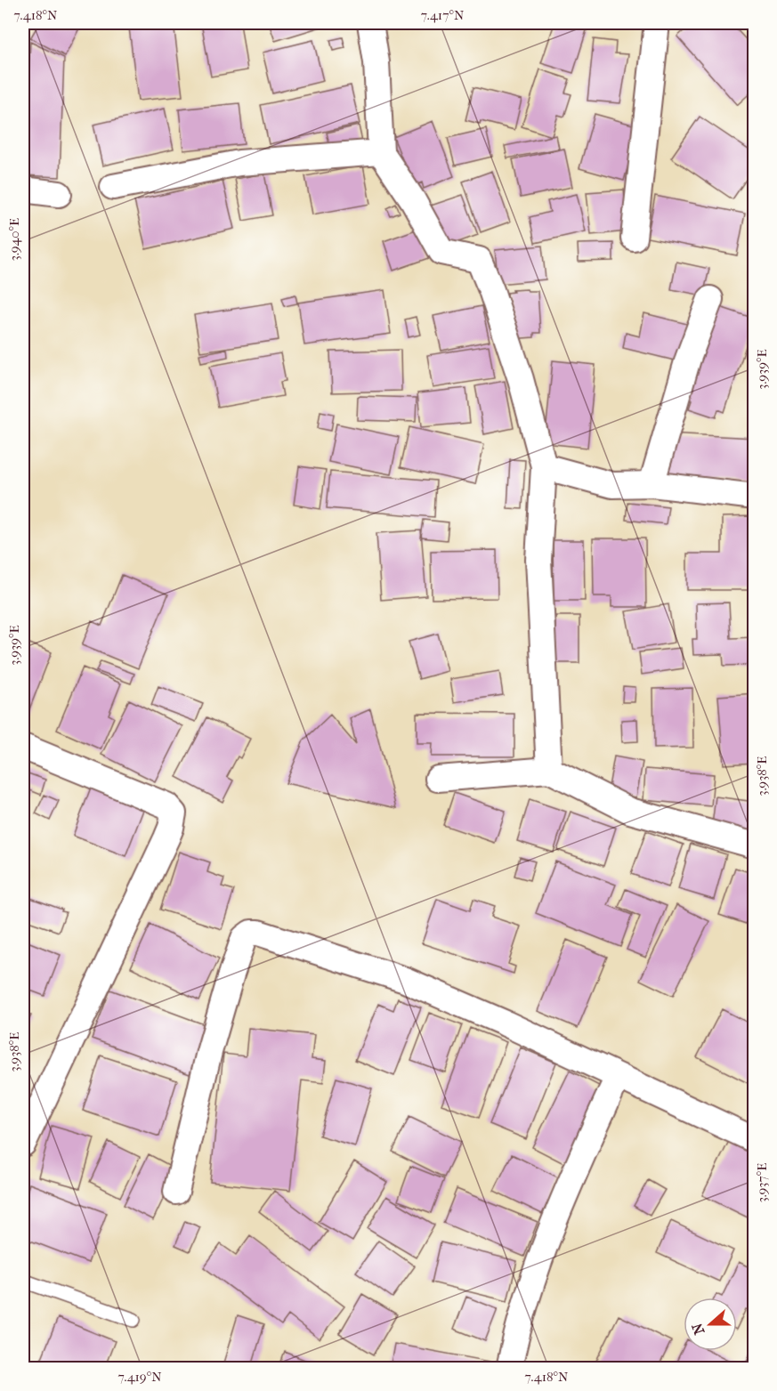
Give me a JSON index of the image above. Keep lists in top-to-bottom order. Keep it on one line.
{"north":"left","coordinates":["7.418°N","7.417°N","3.940°E","3.939°E","3.938°E","3.937°E","7.419°N"]}
